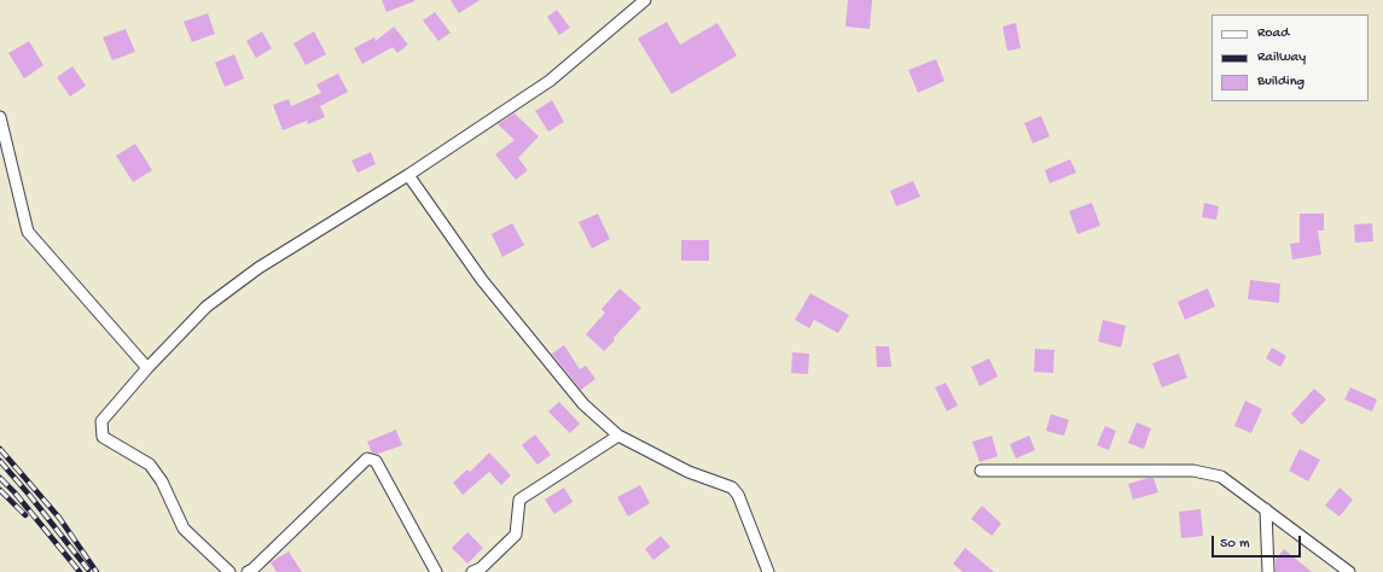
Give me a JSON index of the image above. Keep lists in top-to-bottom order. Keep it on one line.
{"legend":["Road","Railway","Building"],"scale_bar":"50 m"}
